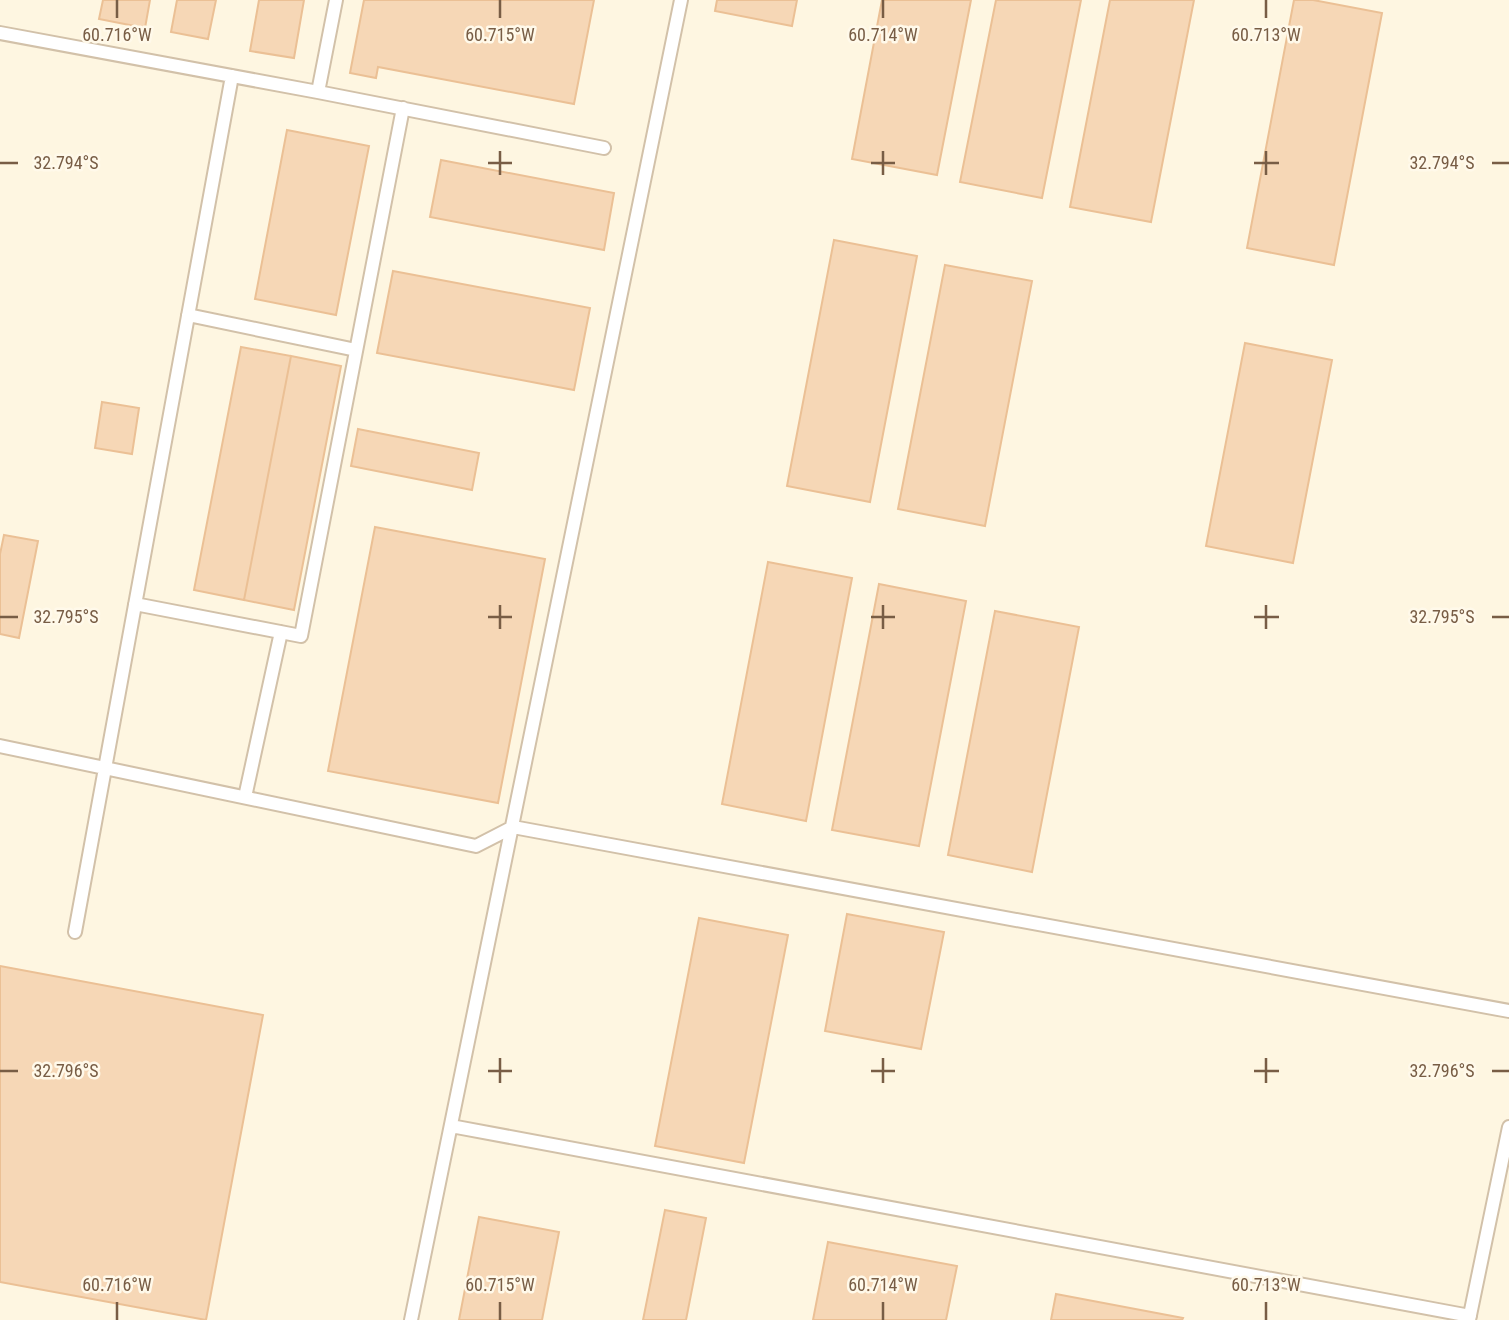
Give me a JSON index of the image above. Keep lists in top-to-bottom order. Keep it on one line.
{"coordinates":["60.716°W","60.715°W","60.714°W","60.713°W","32.794°S","32.795°S","32.796°S"]}
